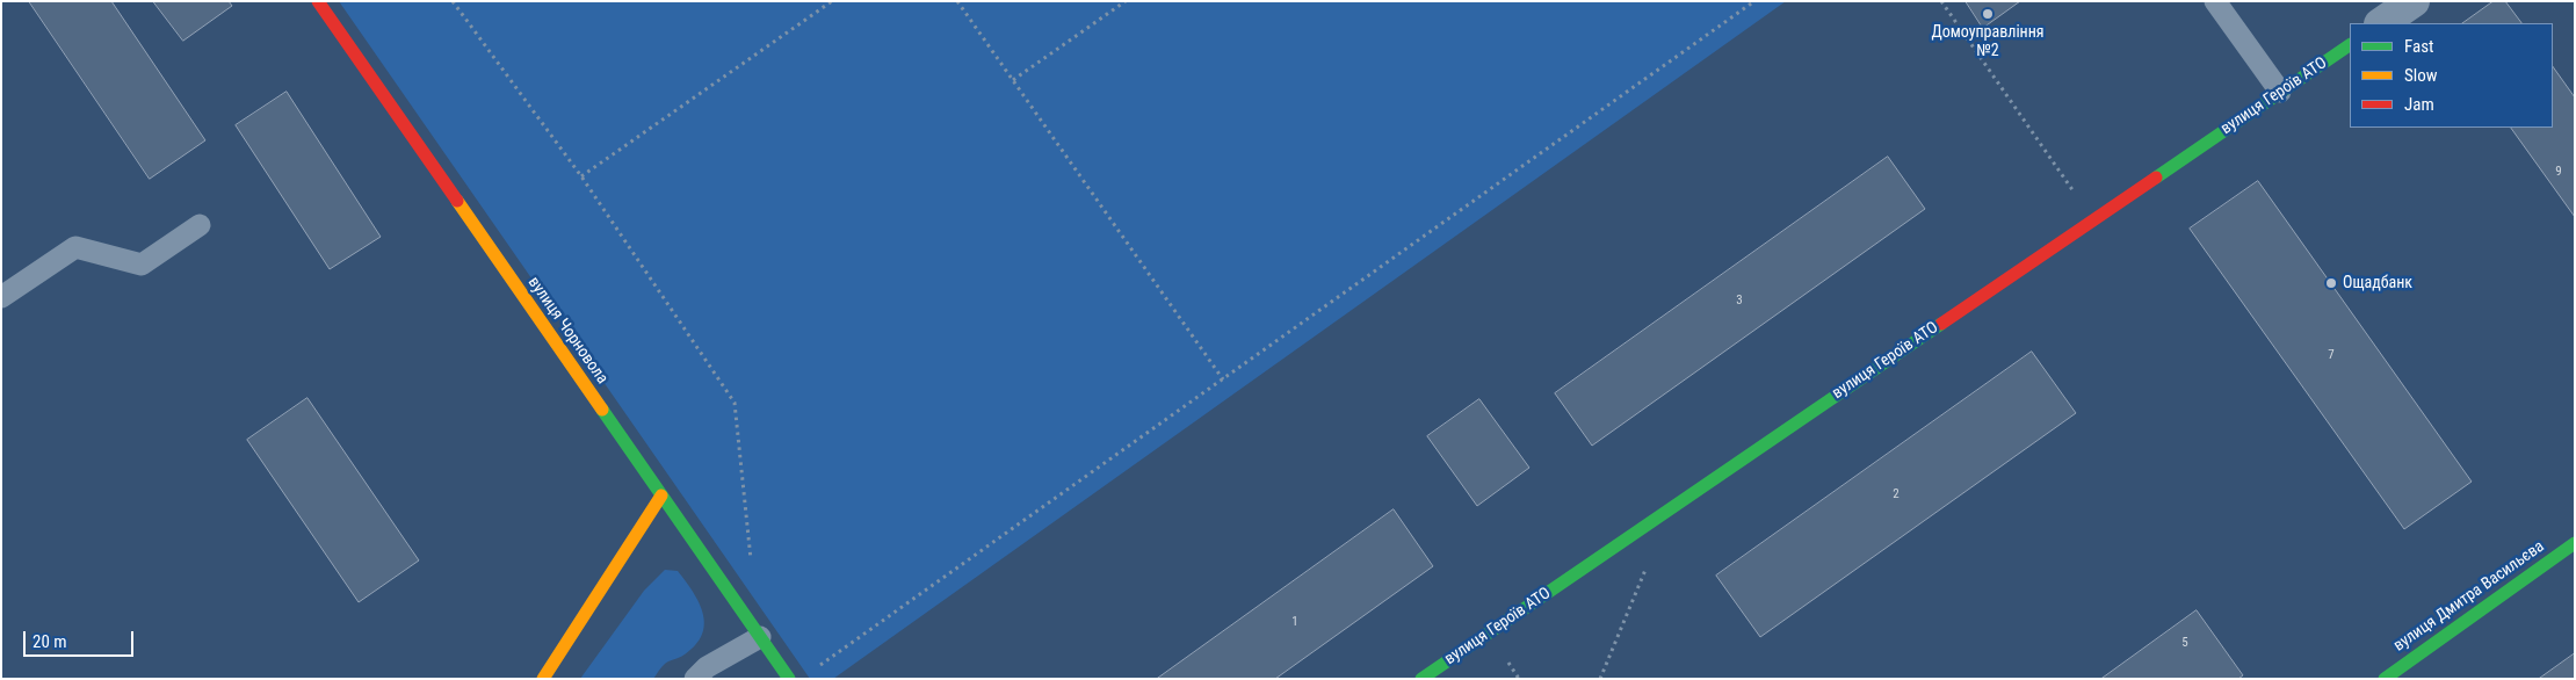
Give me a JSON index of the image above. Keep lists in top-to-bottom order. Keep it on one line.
{"streets":{"street":["вулиця Героїв АТО","вулиця Чорновола","вулиця Дмитра Васильєва"]},"places":["Домоуправління №2","Ощадбанк"],"house_numbers":["9","3","7","2","1","5"],"legend":["Fast","Slow","Jam"],"scale_bar":"20 m"}
